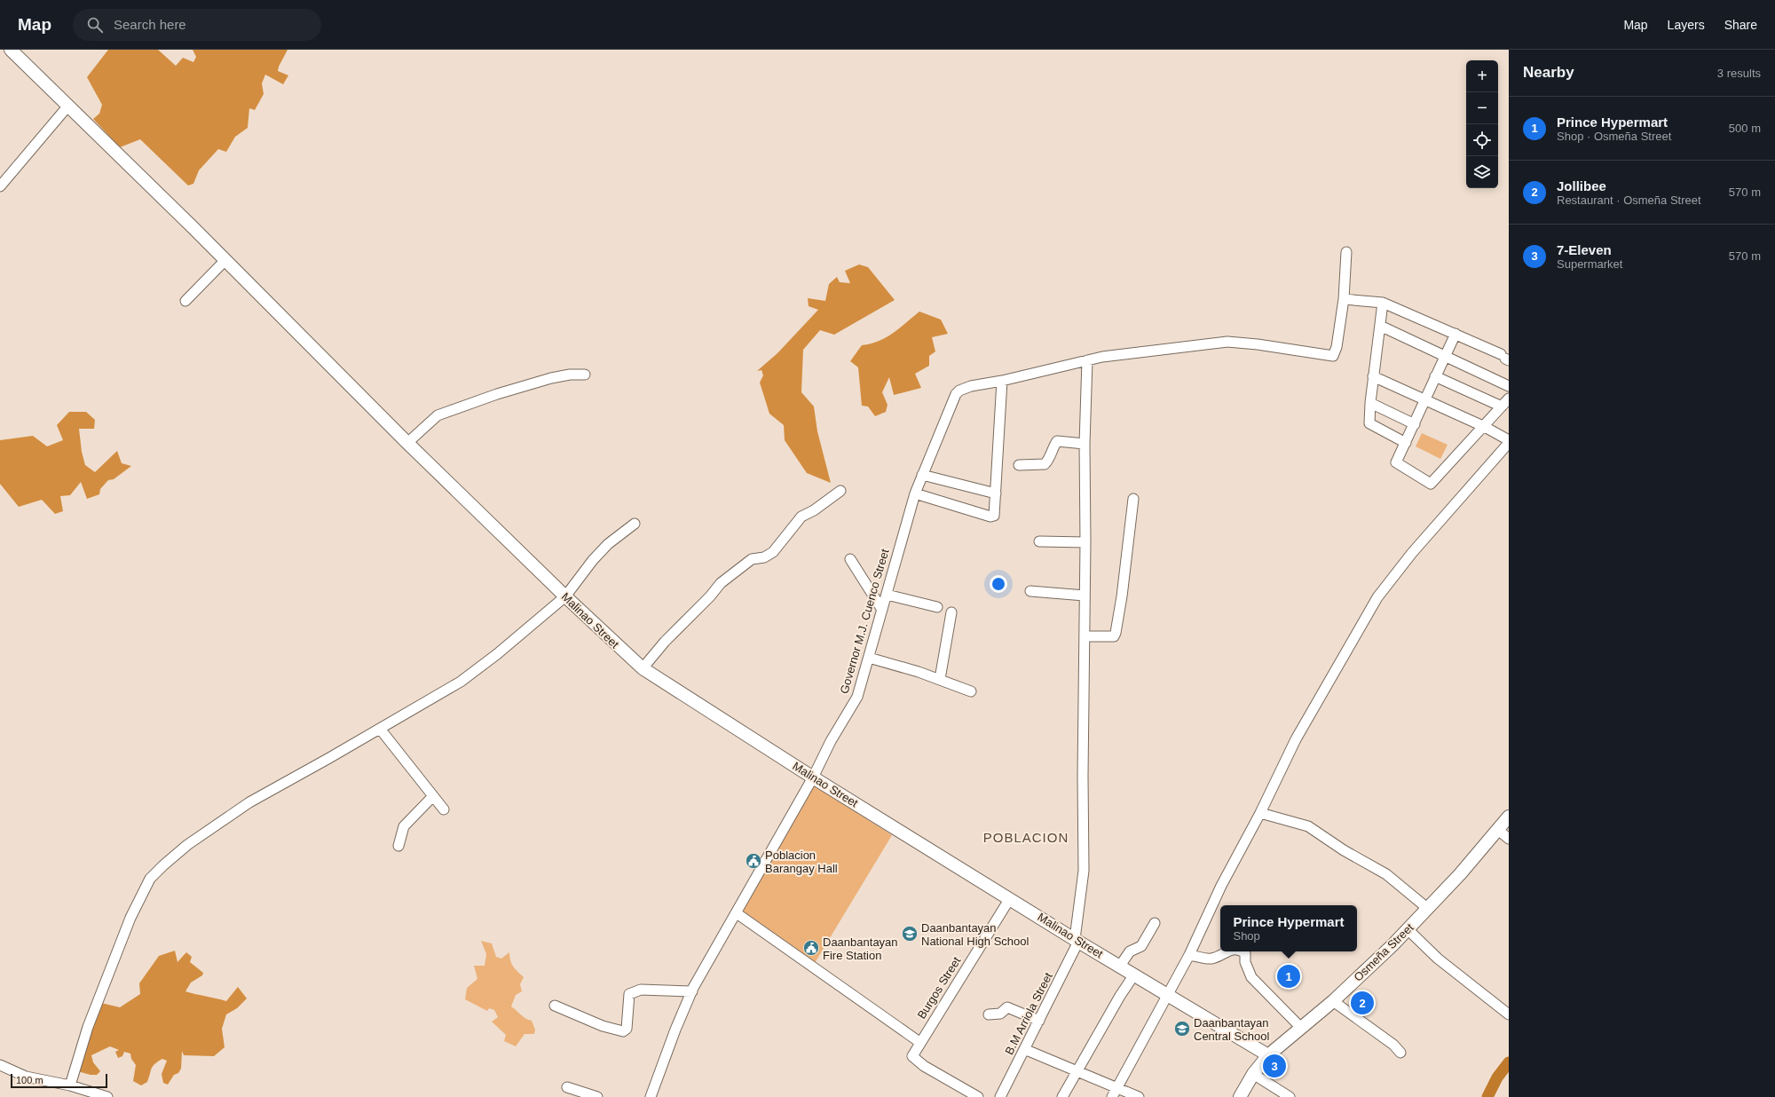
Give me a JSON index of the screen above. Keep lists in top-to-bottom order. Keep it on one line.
{"streets":{"main road":["Malinao Street","Osmeña Street"],"street":["Governor M.J. Cuenco Street","Burgos Street","B.M Arriola Street"]},"crossings":[["Malinao Street","Governor M.J. Cuenco Street"],["Malinao Street","Osmeña Street"],["Malinao Street","Burgos Street"],["Malinao Street","B.M Arriola Street"]],"districts":["POBLACION"],"places":{"public building":["Poblacion Barangay Hall","Daanbantayan Fire Station"],"school or university":["Daanbantayan National High School","Daanbantayan Central School"]},"scale_bar":"100 m","page":{"header":"Map","search":"Search here","nav":["Map","Layers","Share"],"heading":["Nearby","3 results"],"map_buttons":["+","−"],"list":[{"mark":"1","name":"Prince Hypermart","note":"Shop · Osmeña Street","value":"500 m"},{"mark":"2","name":"Jollibee","note":"Restaurant · Osmeña Street","value":"570 m"},{"mark":"3","name":"7-Eleven","note":"Supermarket","value":"570 m"}],"popup":["Prince Hypermart","Shop"],"pins":["1","2","3"],"scale":"100 m"}}
